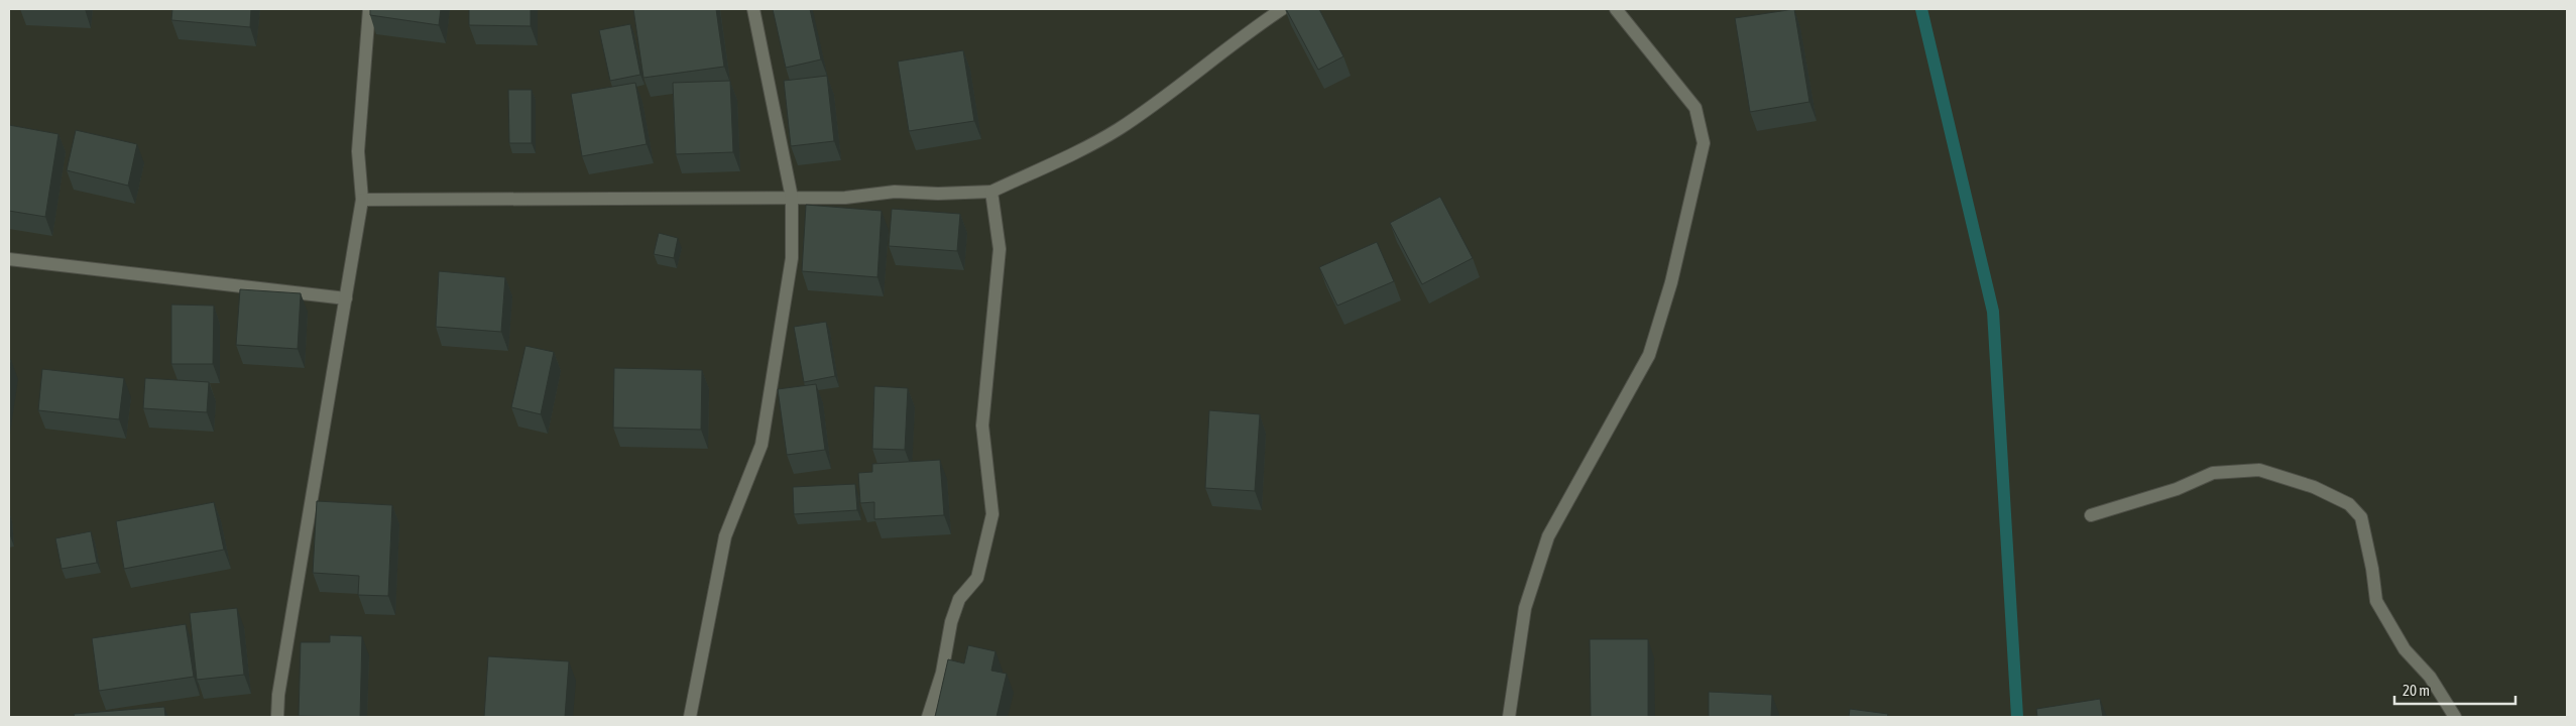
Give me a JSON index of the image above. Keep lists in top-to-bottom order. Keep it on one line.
{"scale_bar":"20 m"}
